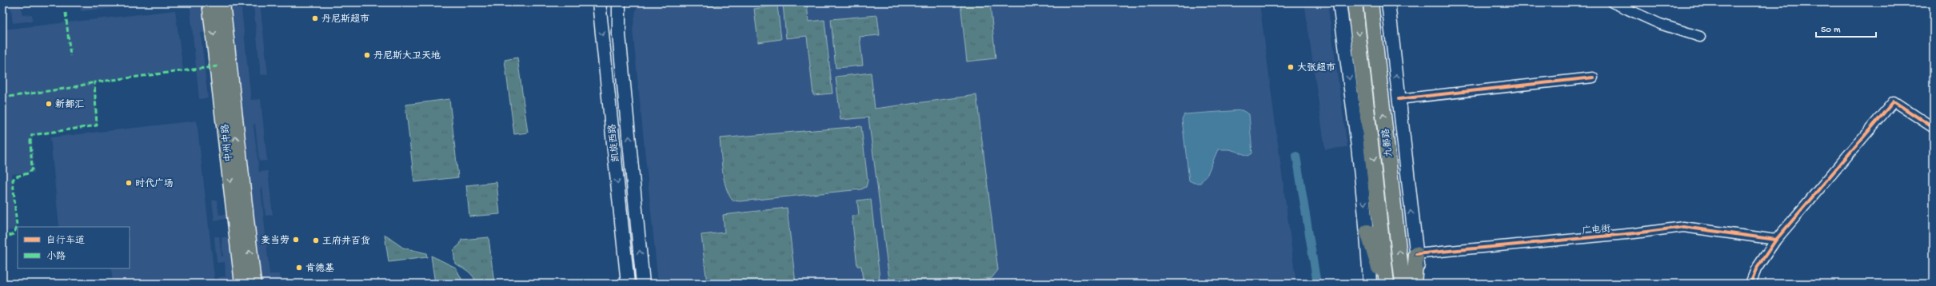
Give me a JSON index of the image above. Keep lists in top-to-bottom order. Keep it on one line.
{"streets":{"main road":["中州中路","凯旋西路","九都路"],"street":["广电街"]},"places":["丹尼斯超市","丹尼斯大卫天地","大张超市","新都汇","时代广场","麦当劳","王府井百货","肯德基"],"legend":["自行车道","小路"],"scale_bar":"50 m"}
